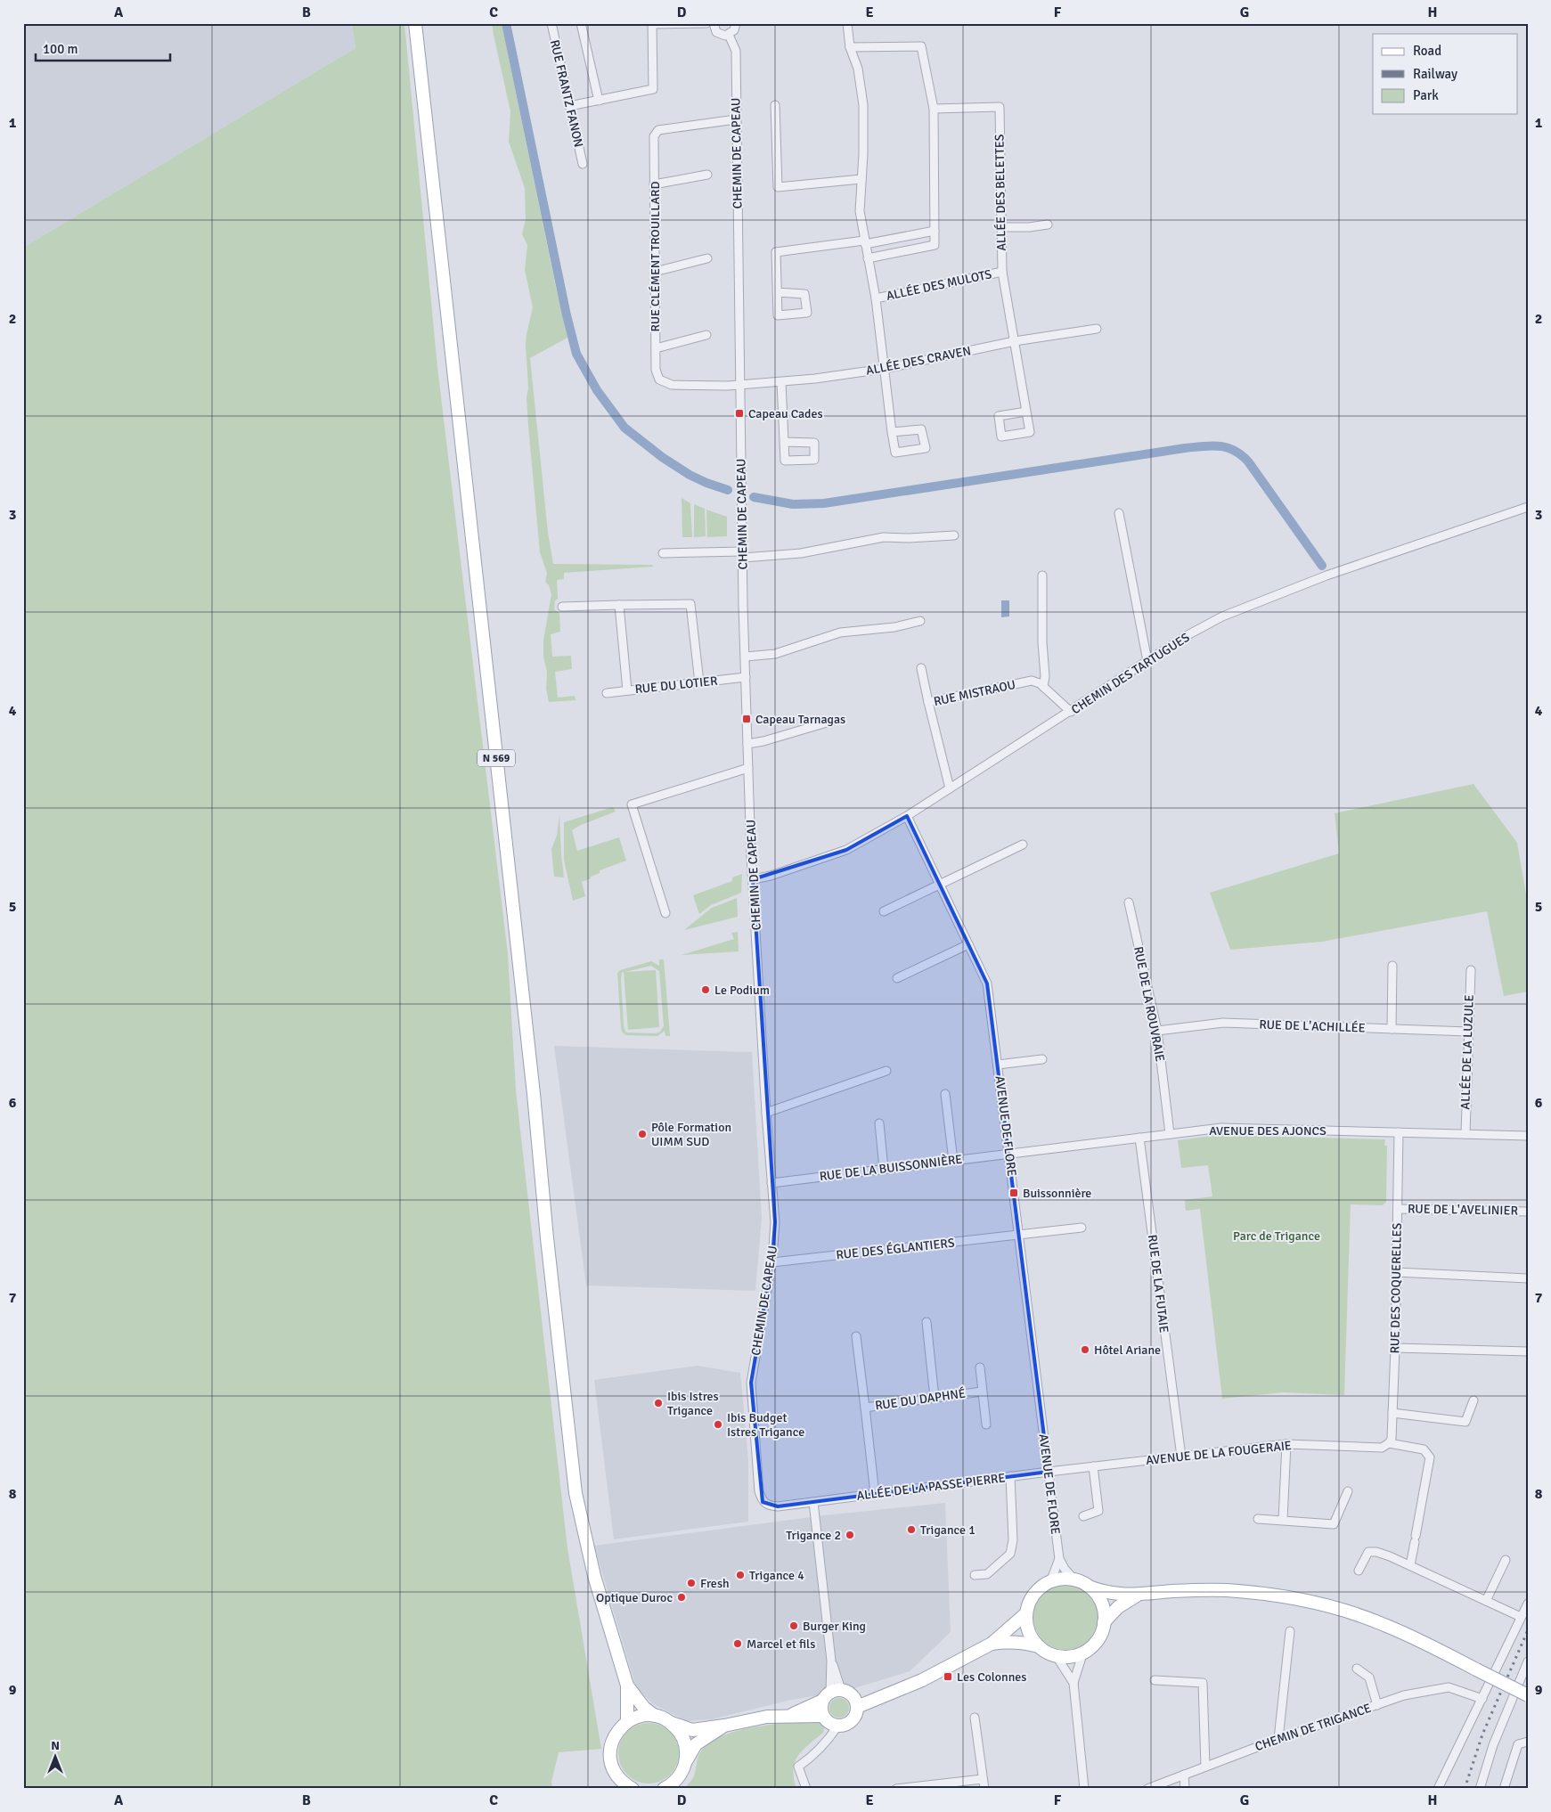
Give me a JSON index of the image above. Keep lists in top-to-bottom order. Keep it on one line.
{"streets":{"main road":["N 569"],"street":["RUE FRANTZ FANON","CHEMIN DE CAPEAU","ALLÉE DES BELETTES","RUE CLÉMENT TROUILLARD","ALLÉE DES MULOTS","ALLÉE DES CRAVEN","CHEMIN DES TARTUGUES","RUE DU LOTIER","RUE MISTRAOU","RUE DE LA ROUVRAIE","RUE DE L'ACHILLÉE","ALLÉE DE LA LUZULE","AVENUE DE FLORE","AVENUE DES AJONCS","RUE DE LA BUISSONNIÈRE","RUE DE L'AVELINIER","RUE DES ÉGLANTIERS","RUE DE LA FUTAIE","RUE DES COQUERELLES","RUE DU DAPHNÉ","AVENUE DE LA FOUGERAIE","ALLÉE DE LA PASSE PIERRE","CHEMIN DE TRIGANCE"]},"crossings":[["CHEMIN DE CAPEAU","RUE CLÉMENT TROUILLARD"],["CHEMIN DE CAPEAU","ALLÉE DES CRAVEN"],["CHEMIN DE CAPEAU","CHEMIN DES TARTUGUES"],["CHEMIN DE CAPEAU","RUE DU LOTIER"],["CHEMIN DE CAPEAU","RUE DE LA BUISSONNIÈRE"],["CHEMIN DE CAPEAU","RUE DES ÉGLANTIERS"],["CHEMIN DE CAPEAU","ALLÉE DE LA PASSE PIERRE"],["ALLÉE DES BELETTES","ALLÉE DES MULOTS"],["ALLÉE DES BELETTES","ALLÉE DES CRAVEN"],["RUE CLÉMENT TROUILLARD","ALLÉE DES CRAVEN"],["CHEMIN DES TARTUGUES","RUE MISTRAOU"],["CHEMIN DES TARTUGUES","AVENUE DE FLORE"],["RUE DE LA ROUVRAIE","RUE DE L'ACHILLÉE"],["RUE DE LA ROUVRAIE","AVENUE DES AJONCS"],["RUE DE L'ACHILLÉE","ALLÉE DE LA LUZULE"],["ALLÉE DE LA LUZULE","AVENUE DES AJONCS"],["AVENUE DE FLORE","AVENUE DES AJONCS"],["AVENUE DE FLORE","RUE DE LA BUISSONNIÈRE"],["AVENUE DE FLORE","RUE DES ÉGLANTIERS"],["AVENUE DE FLORE","AVENUE DE LA FOUGERAIE"],["AVENUE DE FLORE","ALLÉE DE LA PASSE PIERRE"],["AVENUE DES AJONCS","RUE DE LA BUISSONNIÈRE"],["AVENUE DES AJONCS","RUE DE LA FUTAIE"],["AVENUE DES AJONCS","RUE DES COQUERELLES"],["RUE DE L'AVELINIER","RUE DES COQUERELLES"],["RUE DE LA FUTAIE","AVENUE DE LA FOUGERAIE"],["RUE DES COQUERELLES","AVENUE DE LA FOUGERAIE"],["RUE DU DAPHNÉ","ALLÉE DE LA PASSE PIERRE"],["AVENUE DE LA FOUGERAIE","ALLÉE DE LA PASSE PIERRE"]],"parks":["Parc de Trigance"],"places":{"transit":["Capeau Cades","Capeau Tarnagas","Buissonnière","Les Colonnes"],"other":["Le Podium","Pôle Formation UIMM SUD","Hôtel Ariane","Ibis Istres Trigance","Ibis Budget Istres Trigance","Trigance 1","Trigance 2","Trigance 4","Fresh","Optique Duroc","Burger King","Marcel et fils"]},"legend":["Road","Railway","Park"],"scale_bar":"100 m","north":"top","grid":{"columns":["A","B","C","D","E","F","G","H"],"rows":["1","2","3","4","5","6","7","8","9"]}}
